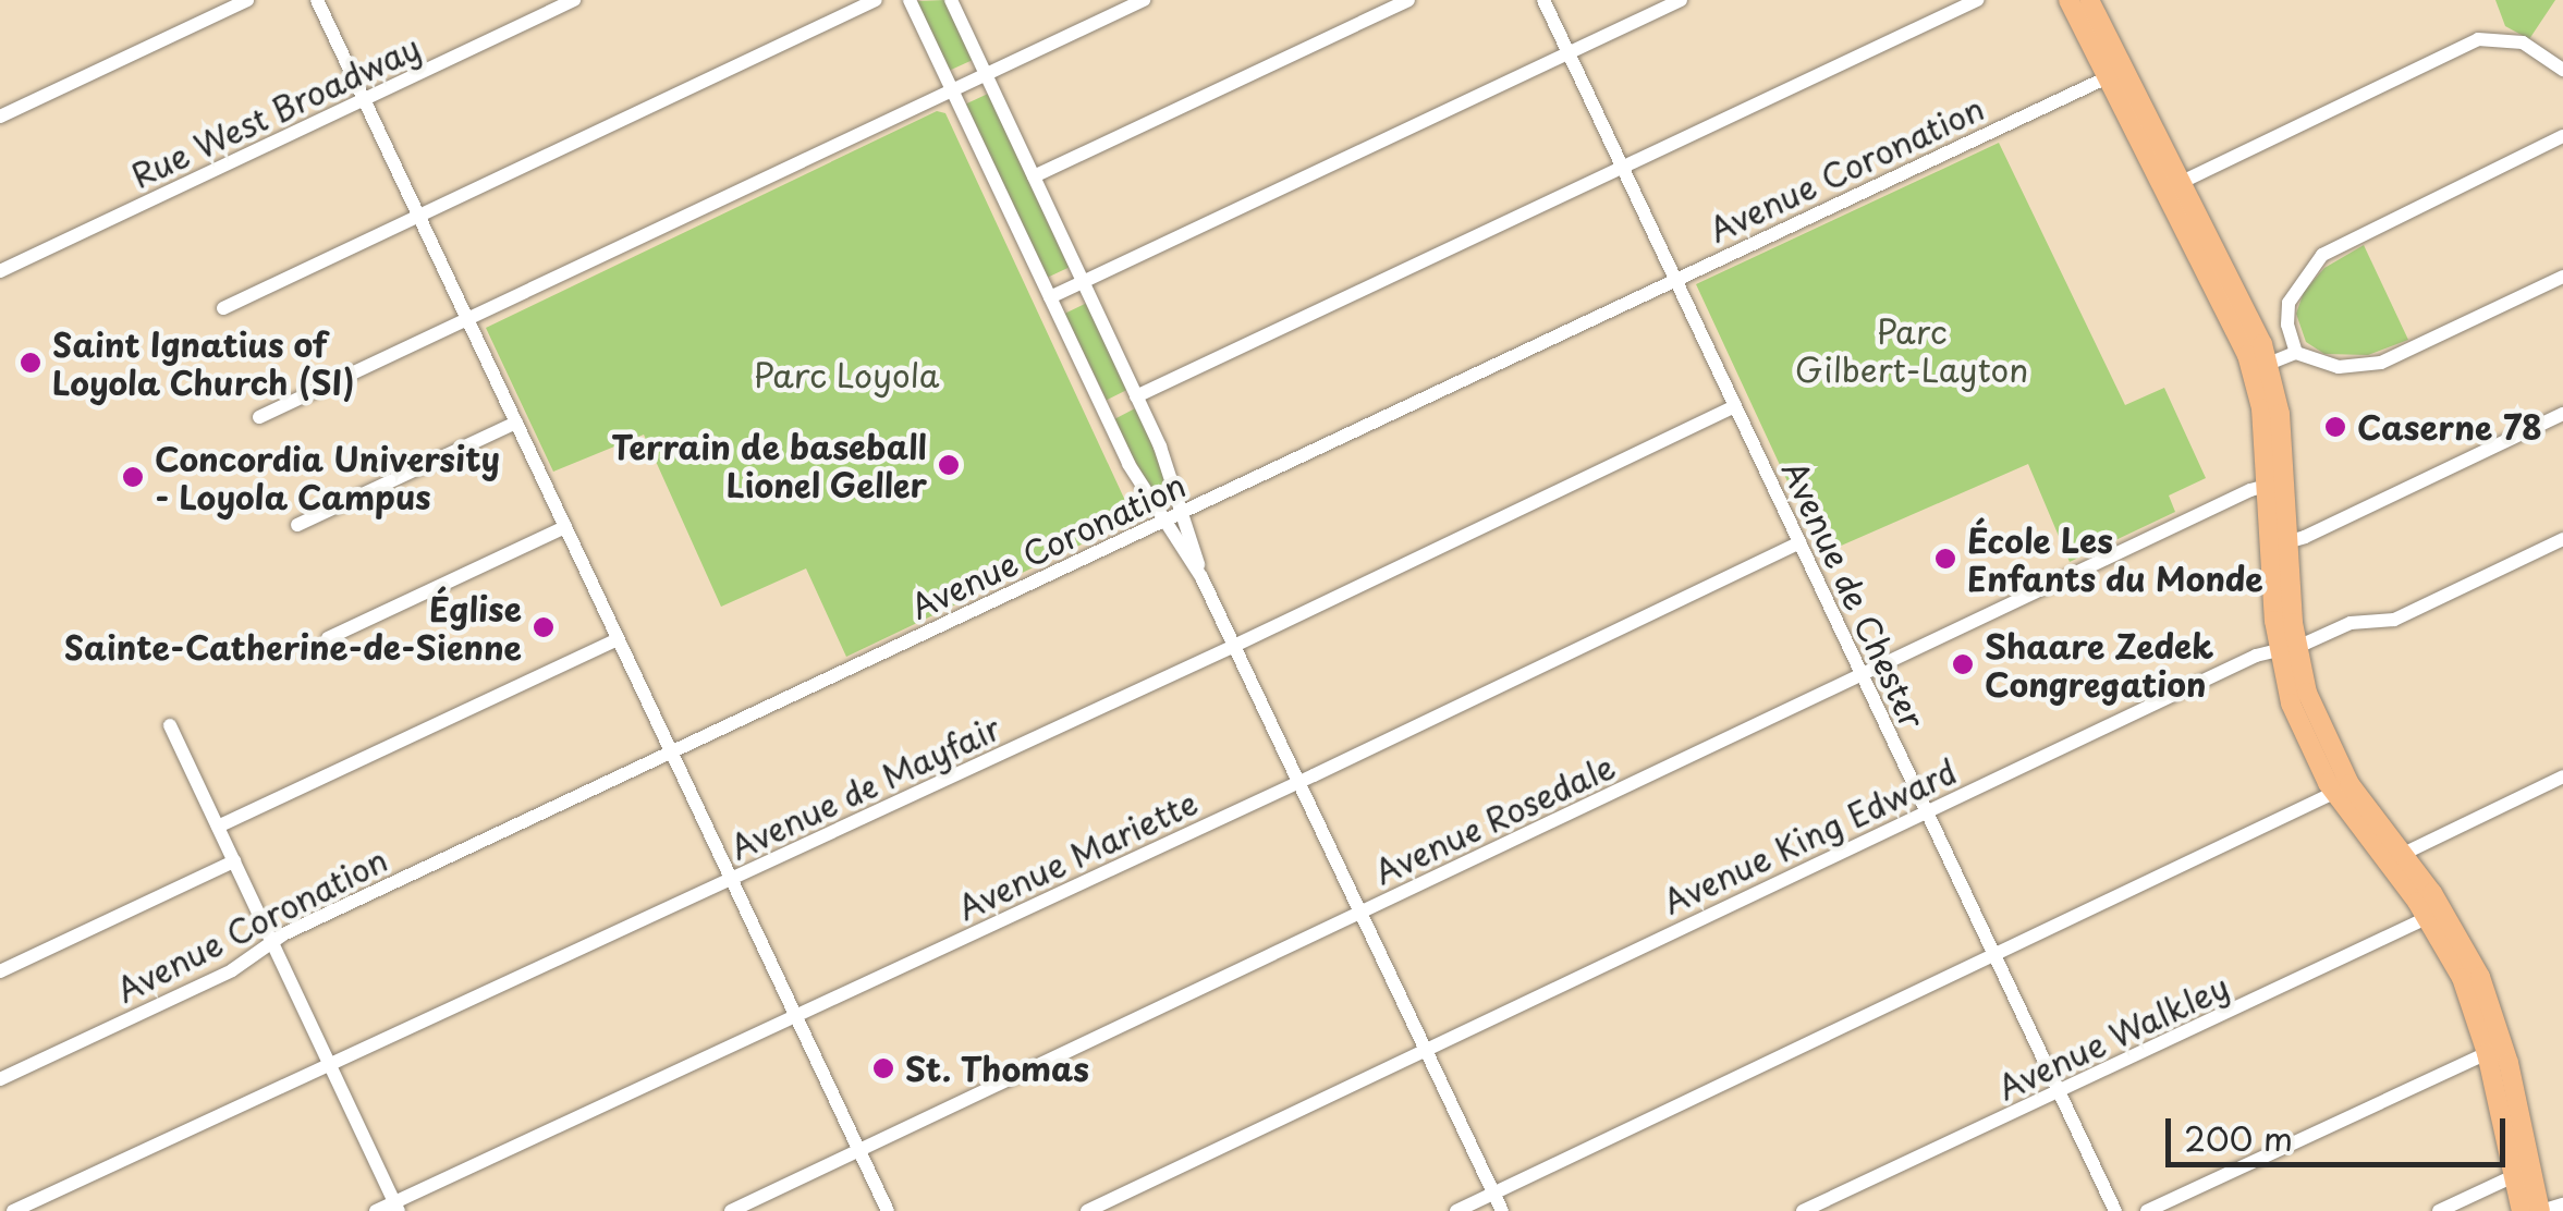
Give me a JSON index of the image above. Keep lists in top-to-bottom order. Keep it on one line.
{"streets":{"street":["Rue West Broadway","Avenue Coronation","Avenue de Chester","Avenue de Mayfair","Avenue Rosedale","Avenue King Edward","Avenue Mariette","Avenue Walkley"]},"crossings":[["Avenue Coronation","Avenue de Chester"],["Avenue de Chester","Avenue de Mayfair"],["Avenue de Chester","Avenue Rosedale"],["Avenue de Chester","Avenue King Edward"],["Avenue de Chester","Avenue Mariette"],["Avenue de Chester","Avenue Walkley"]],"parks":["Parc Gilbert-Layton","Parc Loyola"],"places":["Saint Ignatius of Loyola Church (SI)","Caserne 78","Terrain de baseball Lionel Geller","Concordia University - Loyola Campus","École Les Enfants du Monde","Église Sainte-Catherine-de-Sienne","Shaare Zedek Congregation","St. Thomas"],"scale_bar":"200 m"}
